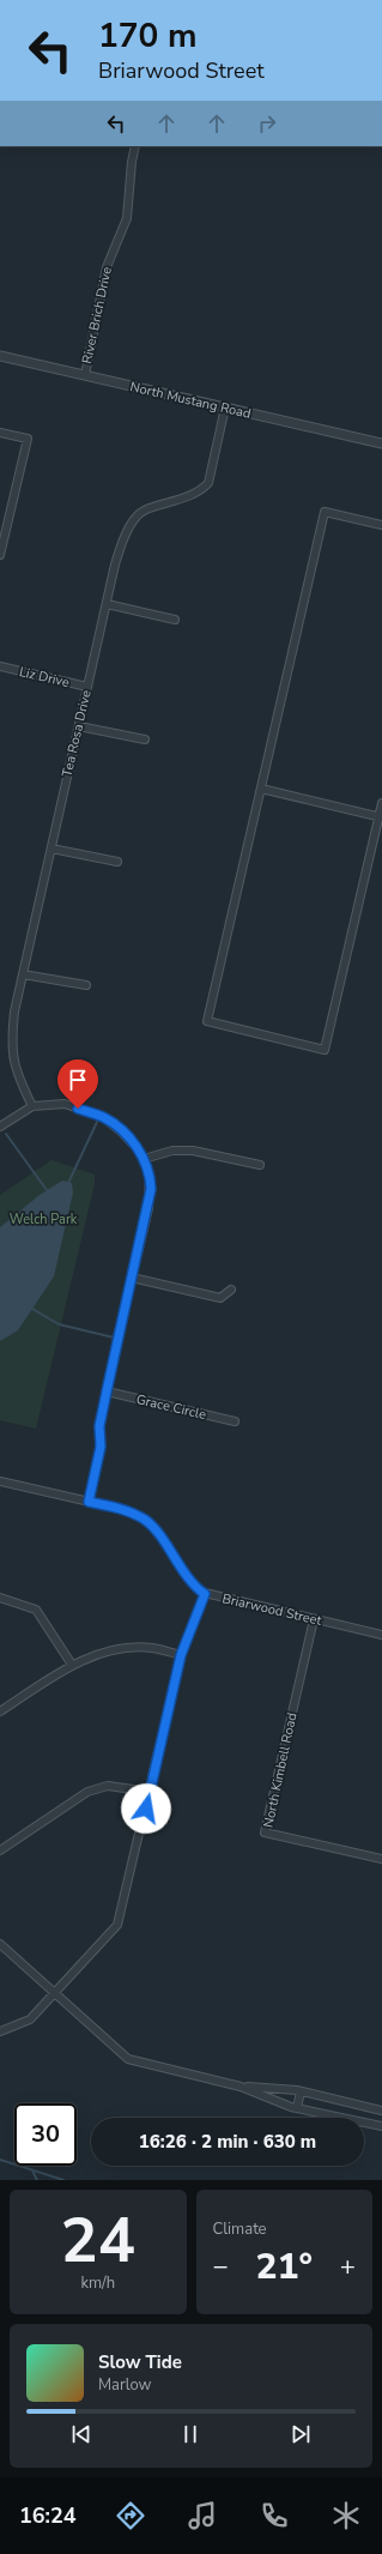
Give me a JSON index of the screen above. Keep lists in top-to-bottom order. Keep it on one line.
{"streets":{"street":["River Brich Drive","North Mustang Road","Liz Drive","Tea Rosa Drive","Grace Circle","Briarwood Street","North Kimbell Road"]},"crossings":[["River Brich Drive","North Mustang Road"],["North Mustang Road","Tea Rosa Drive"],["Liz Drive","Tea Rosa Drive"],["Briarwood Street","North Kimbell Road"]],"parks":["Welch Park"],"page":{"turn":["170 m","Briarwood Street"],"limit":"30","trip":"16:26 · 2 min · 630 m","tile":[["24","km/h"],"Climate"],"heat":["−","21°","+"],"song":["Slow Tide","Marlow"],"tabs":"16:24"}}
